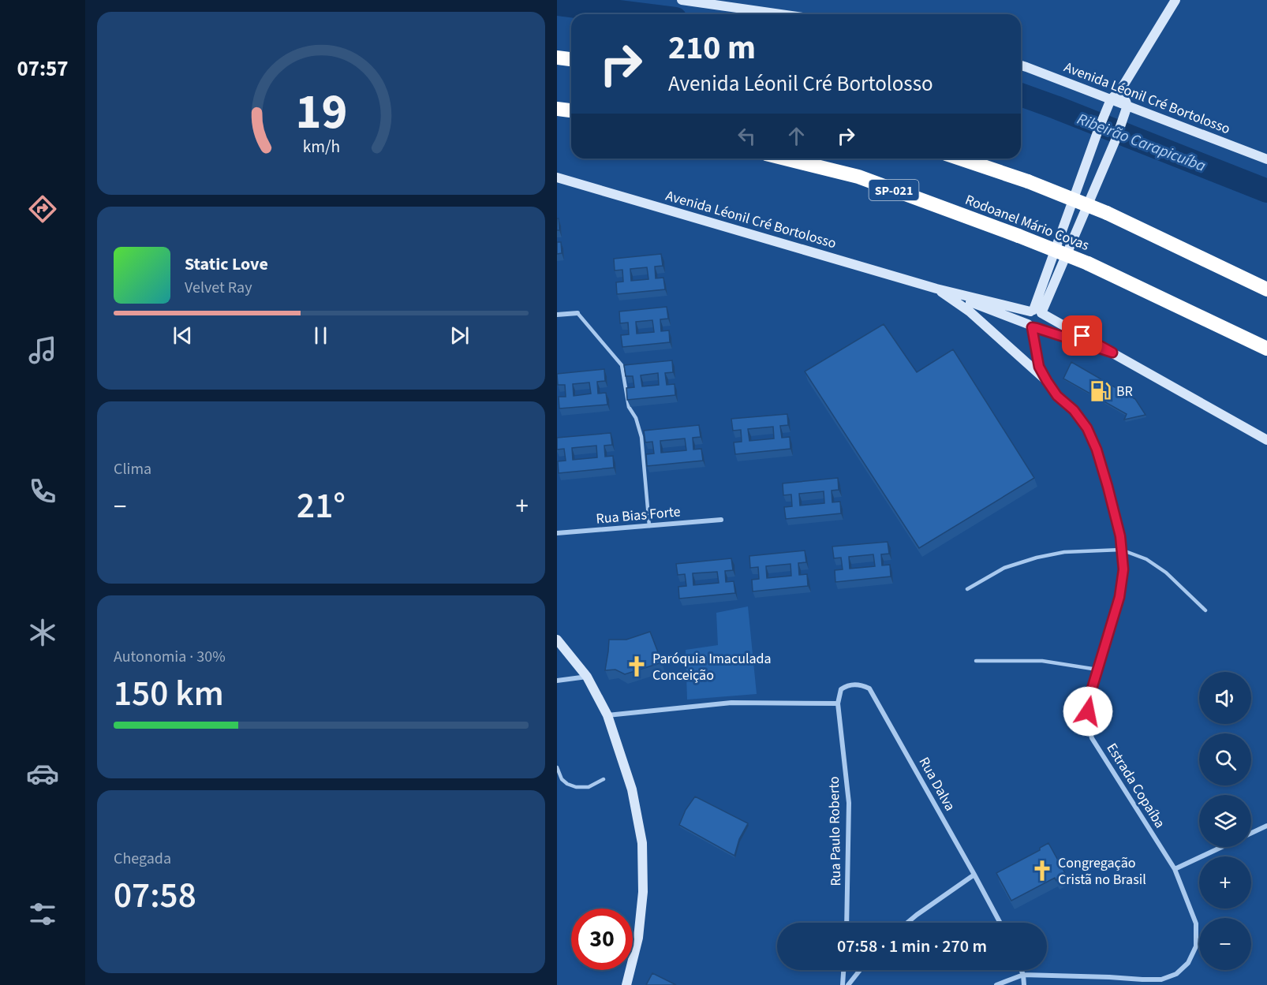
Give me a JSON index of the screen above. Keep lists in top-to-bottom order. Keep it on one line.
{"streets":{"highway":["SP-021","Rodoanel Mário Covas"],"main road":["Avenida Léonil Cré Bortolosso"],"street":["Rua Bias Forte","Rua Dalva","Estrada Copaíba","Rua Paulo Roberto"]},"crossings":[["Avenida Léonil Cré Bortolosso","Estrada Copaíba"],["Rua Dalva","Rua Paulo Roberto"]],"water":["Ribeirão Carapicuíba"],"places":{"fuel station":["BR"],"church":["Paróquia Imaculada Conceição","Congregação Cristã no Brasil"]},"page":{"tabs":"07:57","turn":["210 m","Avenida Léonil Cré Bortolosso"],"song":["Static Love","Velvet Ray"],"tile":["Clima",["Autonomia · 30%","150 km"],["Chegada","07:58"]],"heat":["−","21°","+"],"map_buttons":["+","−"],"limit":"30","trip":"07:58 · 1 min · 270 m","gauge":["19","km/h"]}}
